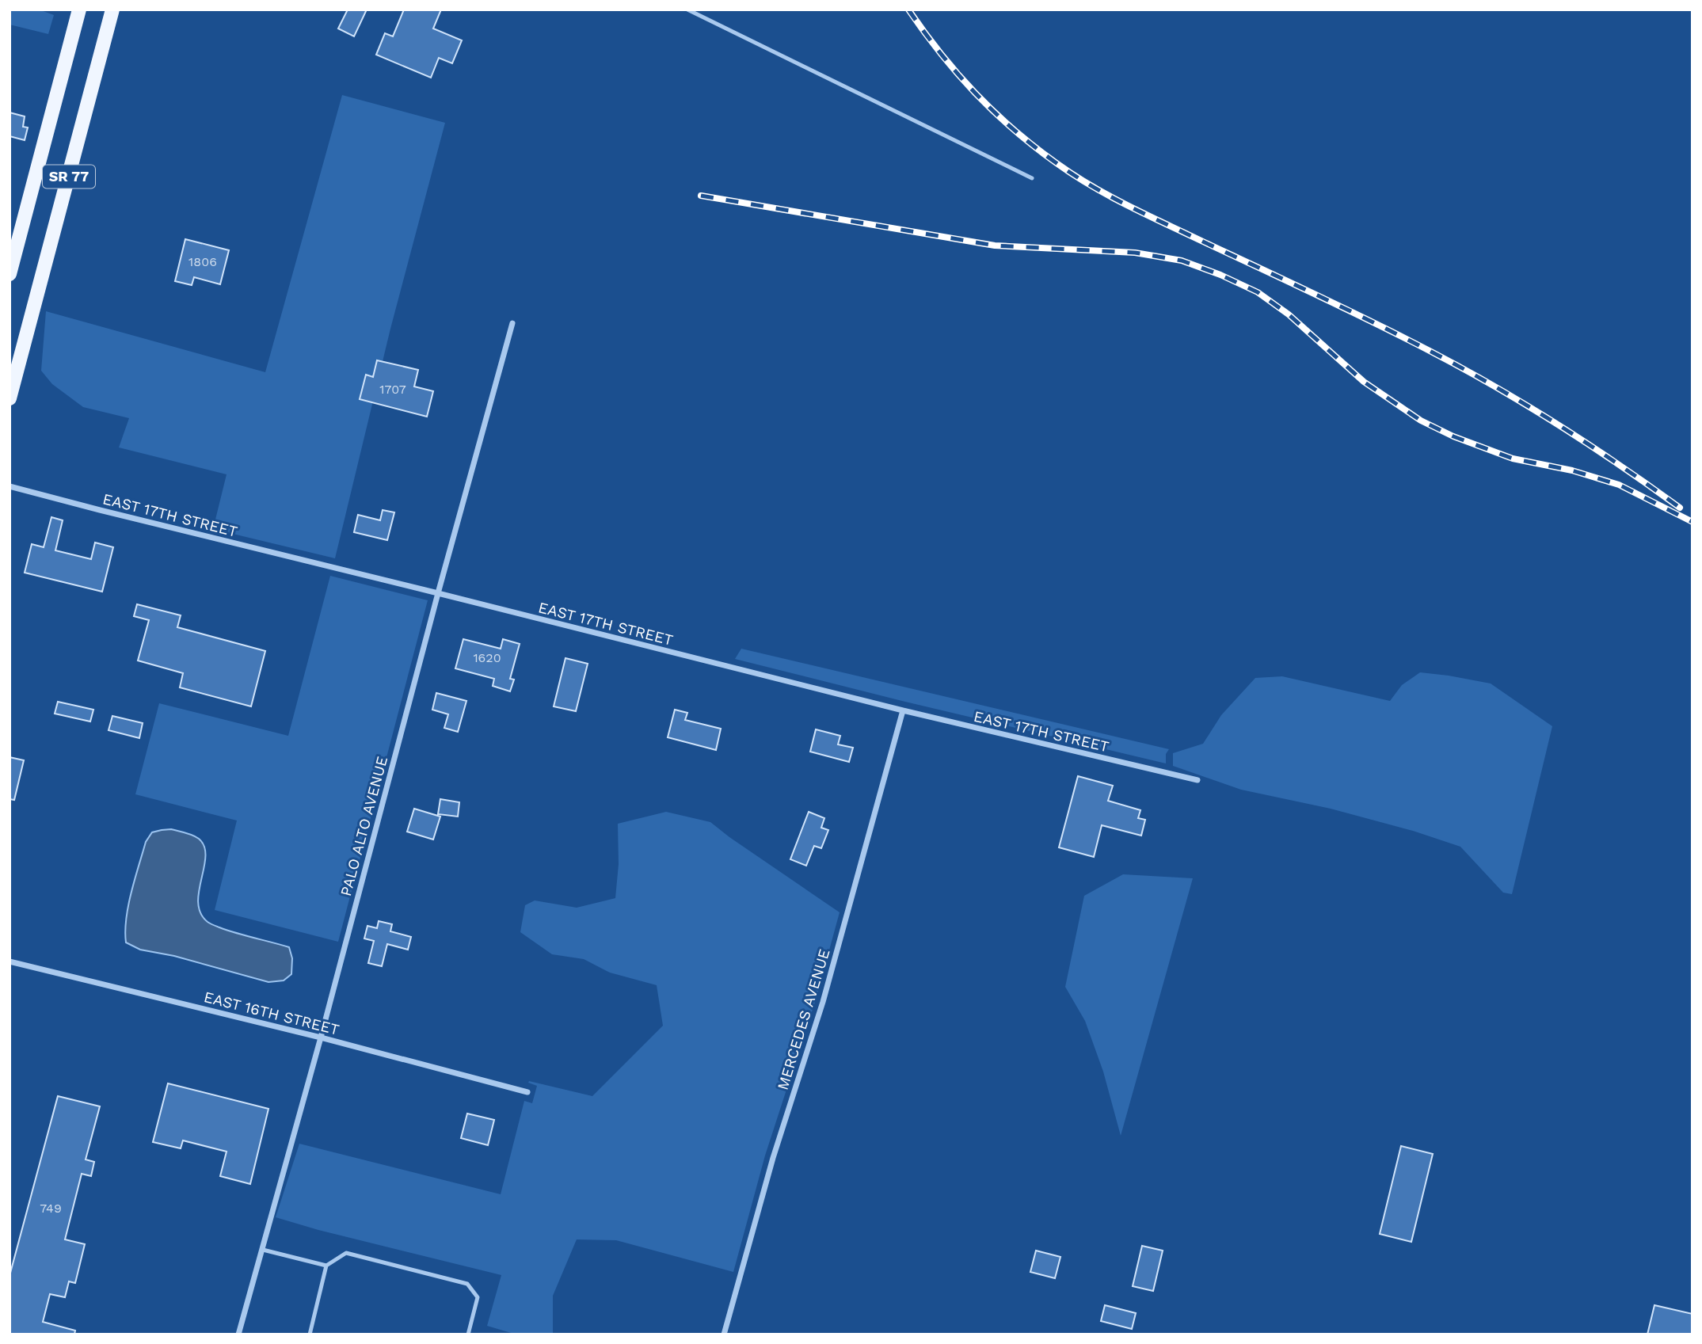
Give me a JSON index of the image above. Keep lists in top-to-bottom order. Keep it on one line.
{"streets":{"main road":["SR 77"],"street":["EAST 17TH STREET","PALO ALTO AVENUE","EAST 16TH STREET","MERCEDES AVENUE"]},"crossings":[["EAST 17TH STREET","PALO ALTO AVENUE"],["EAST 17TH STREET","MERCEDES AVENUE"],["PALO ALTO AVENUE","EAST 16TH STREET"]],"house_numbers":["1806","1707","1620","749"]}
